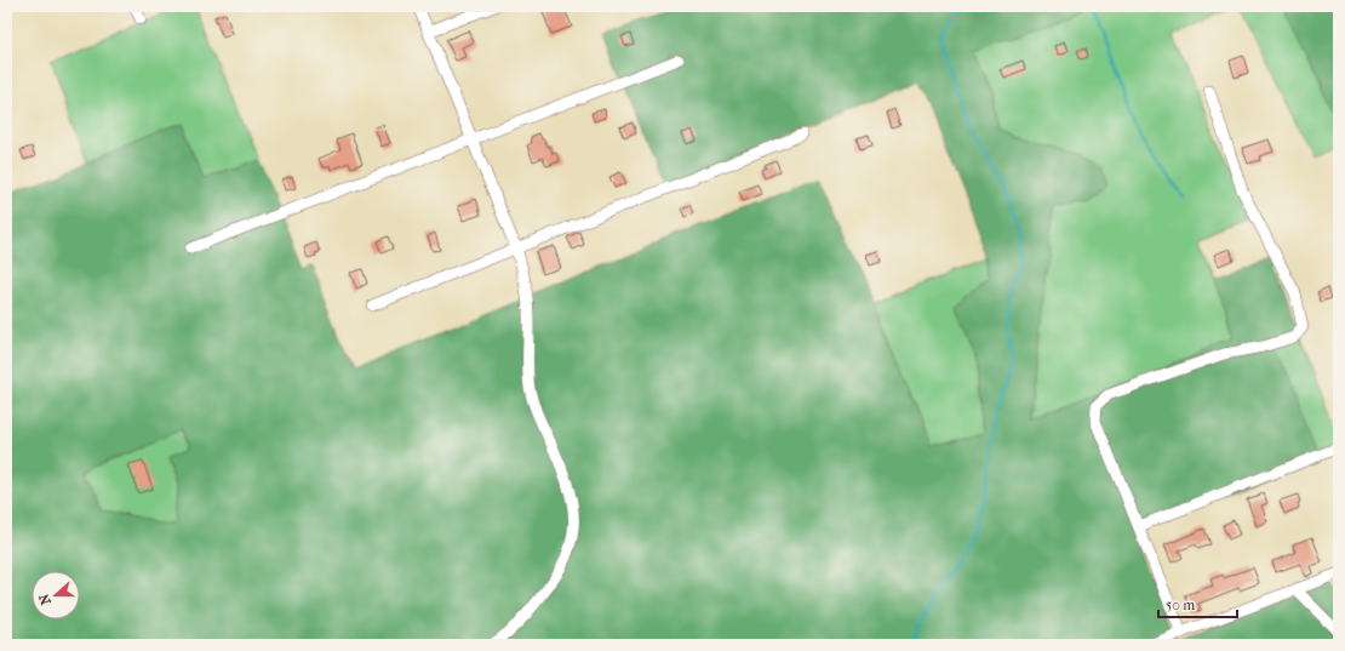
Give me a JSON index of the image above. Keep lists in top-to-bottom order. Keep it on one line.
{"scale_bar":"50 m","north":"left"}
